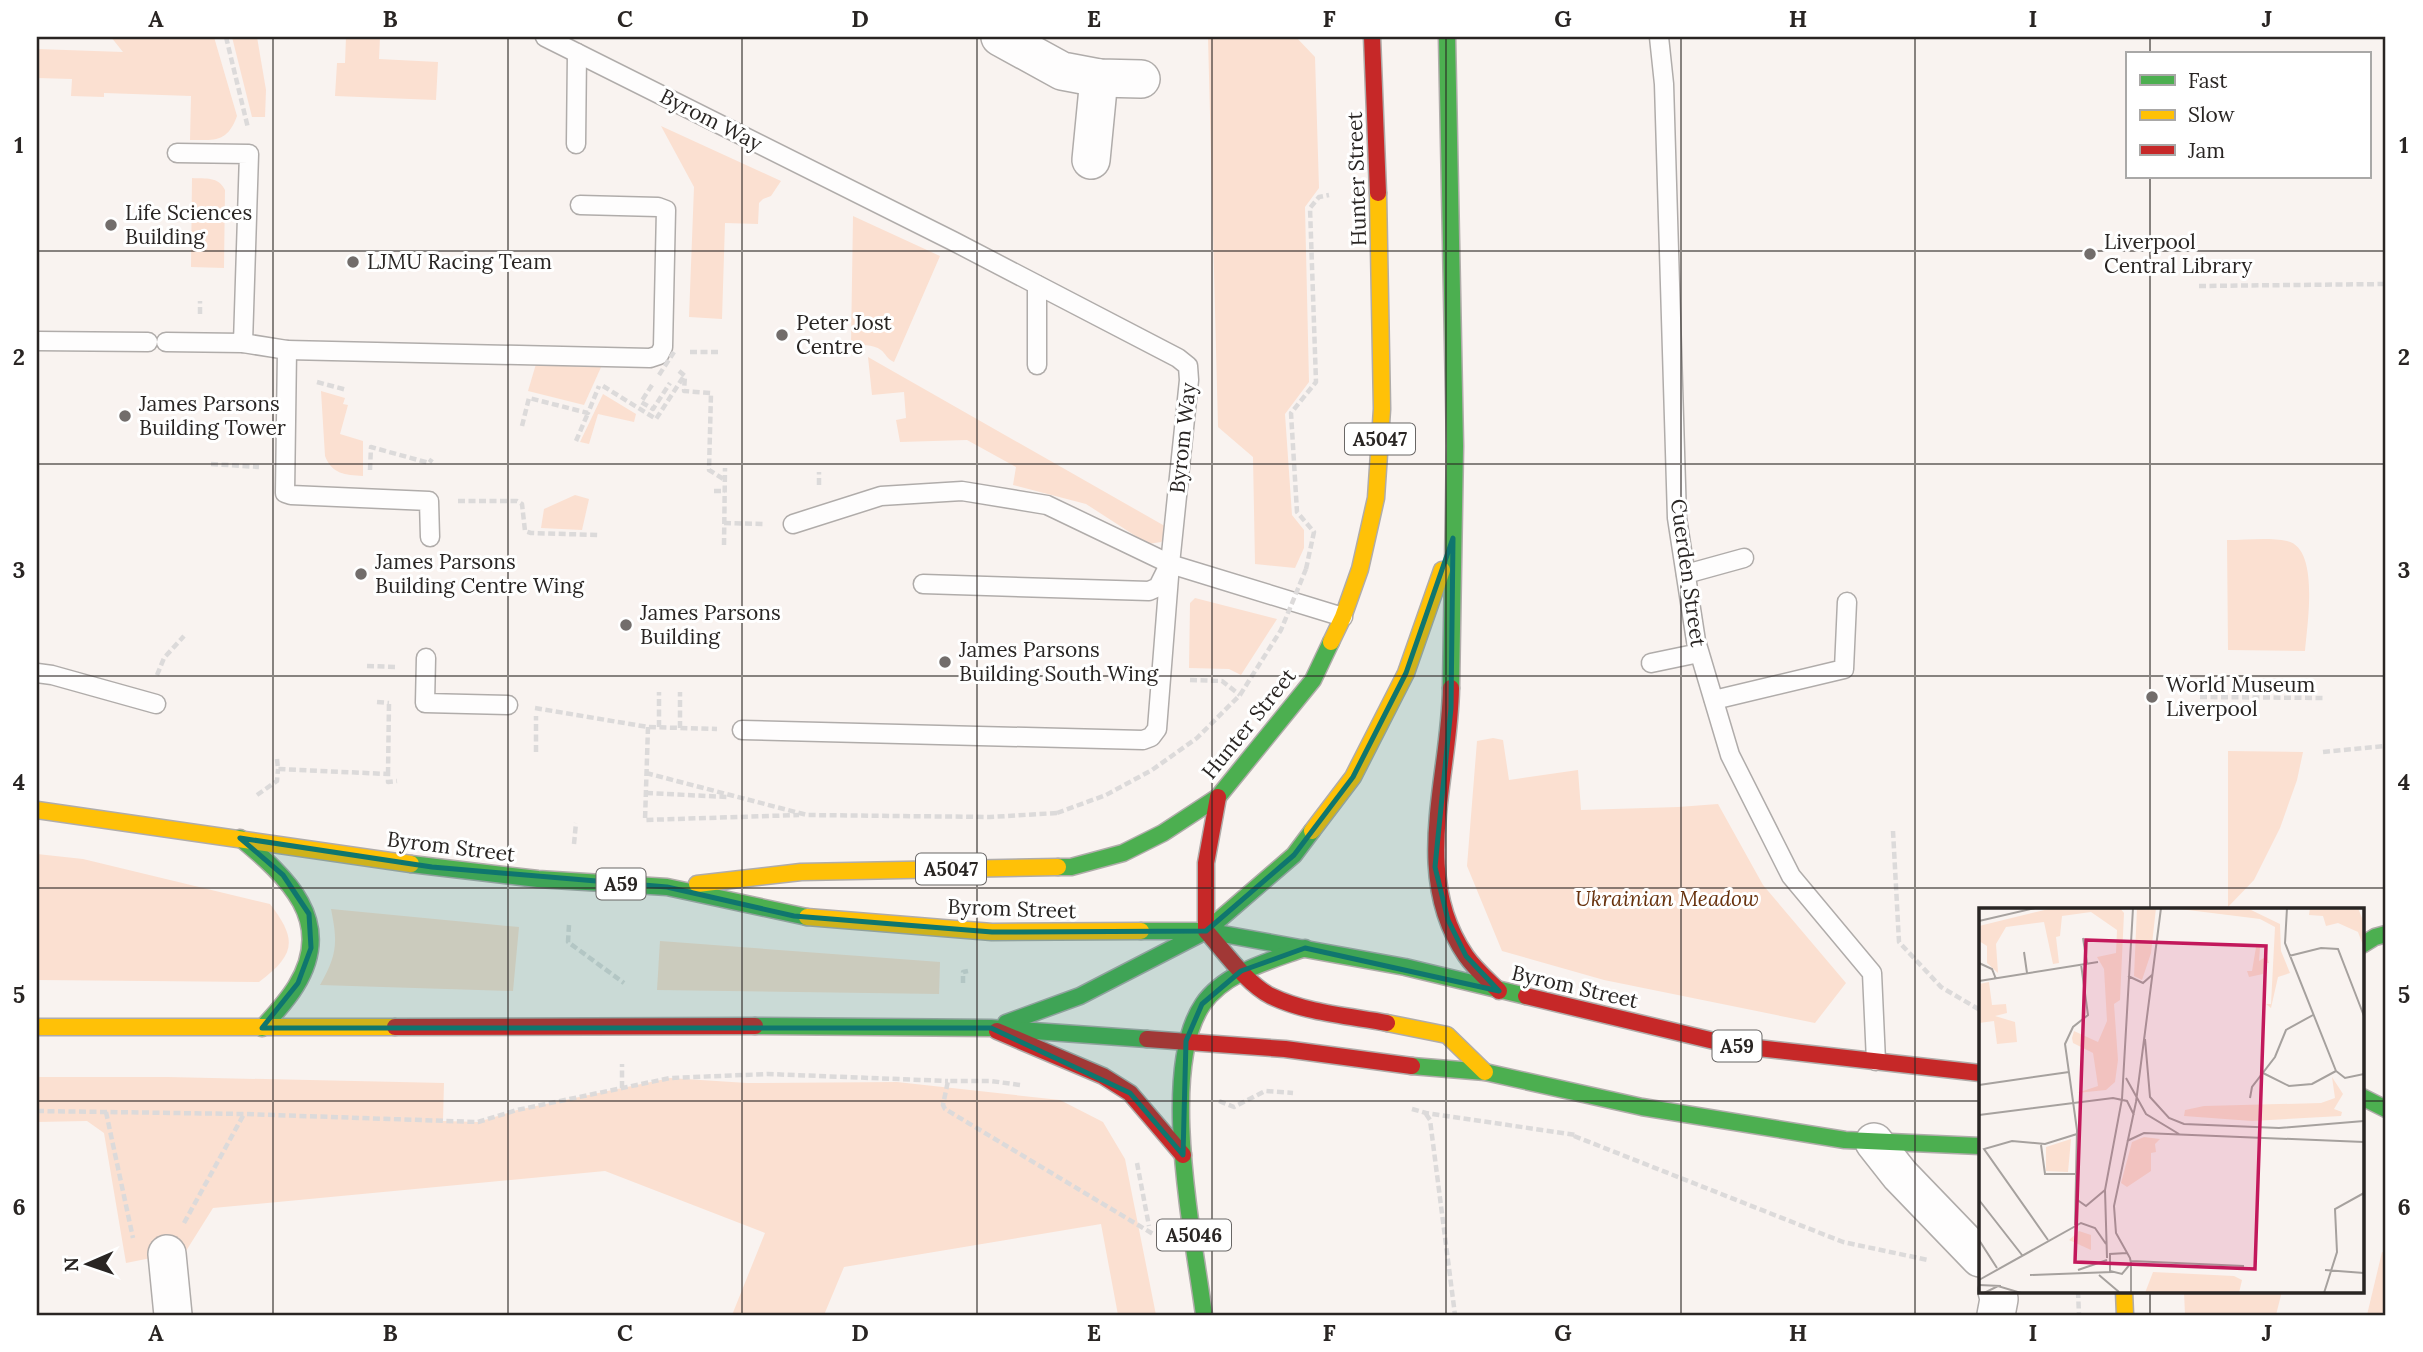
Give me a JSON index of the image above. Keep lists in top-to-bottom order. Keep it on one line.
{"streets":{"main road":["Hunter Street","A5047","Byrom Street","A59","A5046"],"lane":["Byrom Way","Cuerden Street"]},"crossings":[["Hunter Street","A5047"],["Hunter Street","Byrom Street"],["A5047","Byrom Street"],["Cuerden Street","Byrom Street"],["Byrom Street","A5046"]],"parks":["Ukrainian Meadow"],"places":["Life Sciences Building","Liverpool Central Library","LJMU Racing Team","Peter Jost Centre","James Parsons Building Tower","James Parsons Building Centre Wing","James Parsons Building","James Parsons Building South Wing","World Museum Liverpool"],"legend":["Fast","Slow","Jam"],"north":"left","grid":{"columns":["A","B","C","D","E","F","G","H","I","J"],"rows":["1","2","3","4","5","6"]}}
